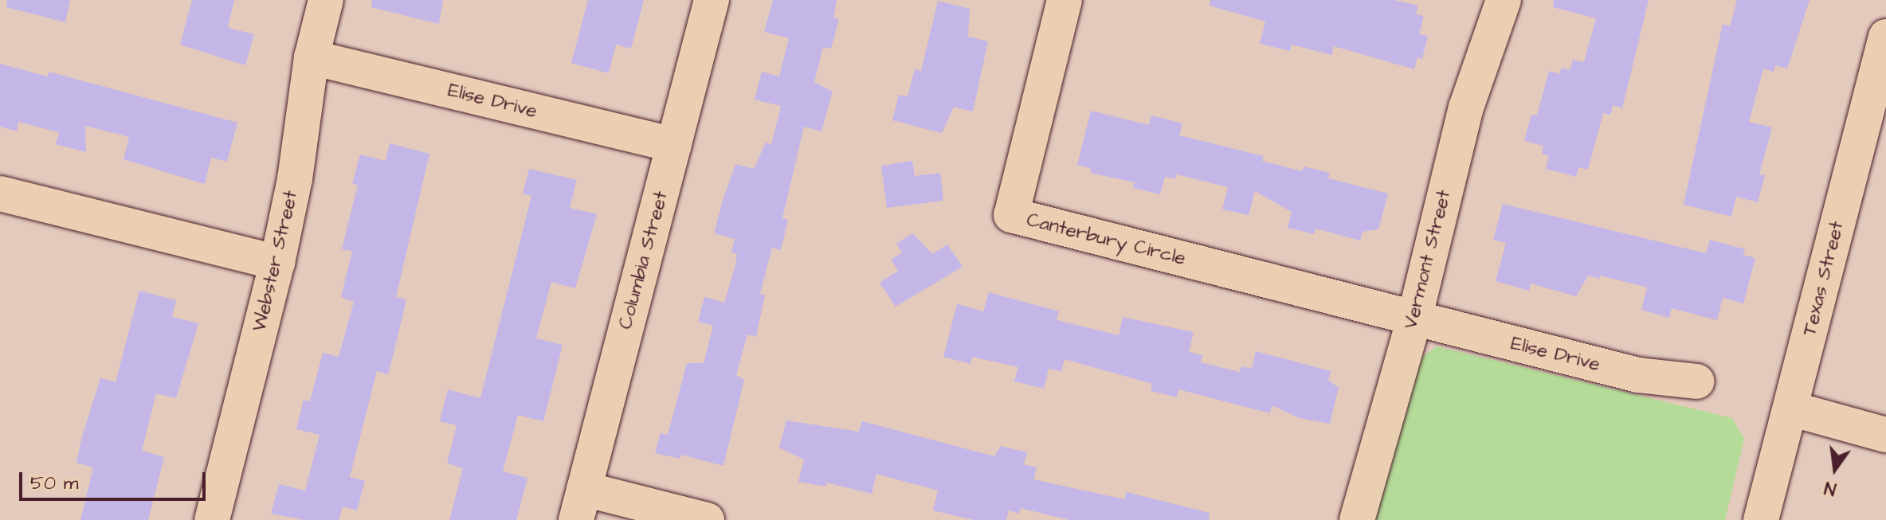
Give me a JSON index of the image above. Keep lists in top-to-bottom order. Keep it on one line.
{"streets":{"street":["Elise Drive","Canterbury Circle","Vermont Street","Columbia Street","Webster Street","Texas Street"]},"crossings":[["Elise Drive","Canterbury Circle"],["Elise Drive","Vermont Street"],["Elise Drive","Columbia Street"],["Elise Drive","Webster Street"],["Canterbury Circle","Vermont Street"]],"scale_bar":"50 m","north":"bottom"}
